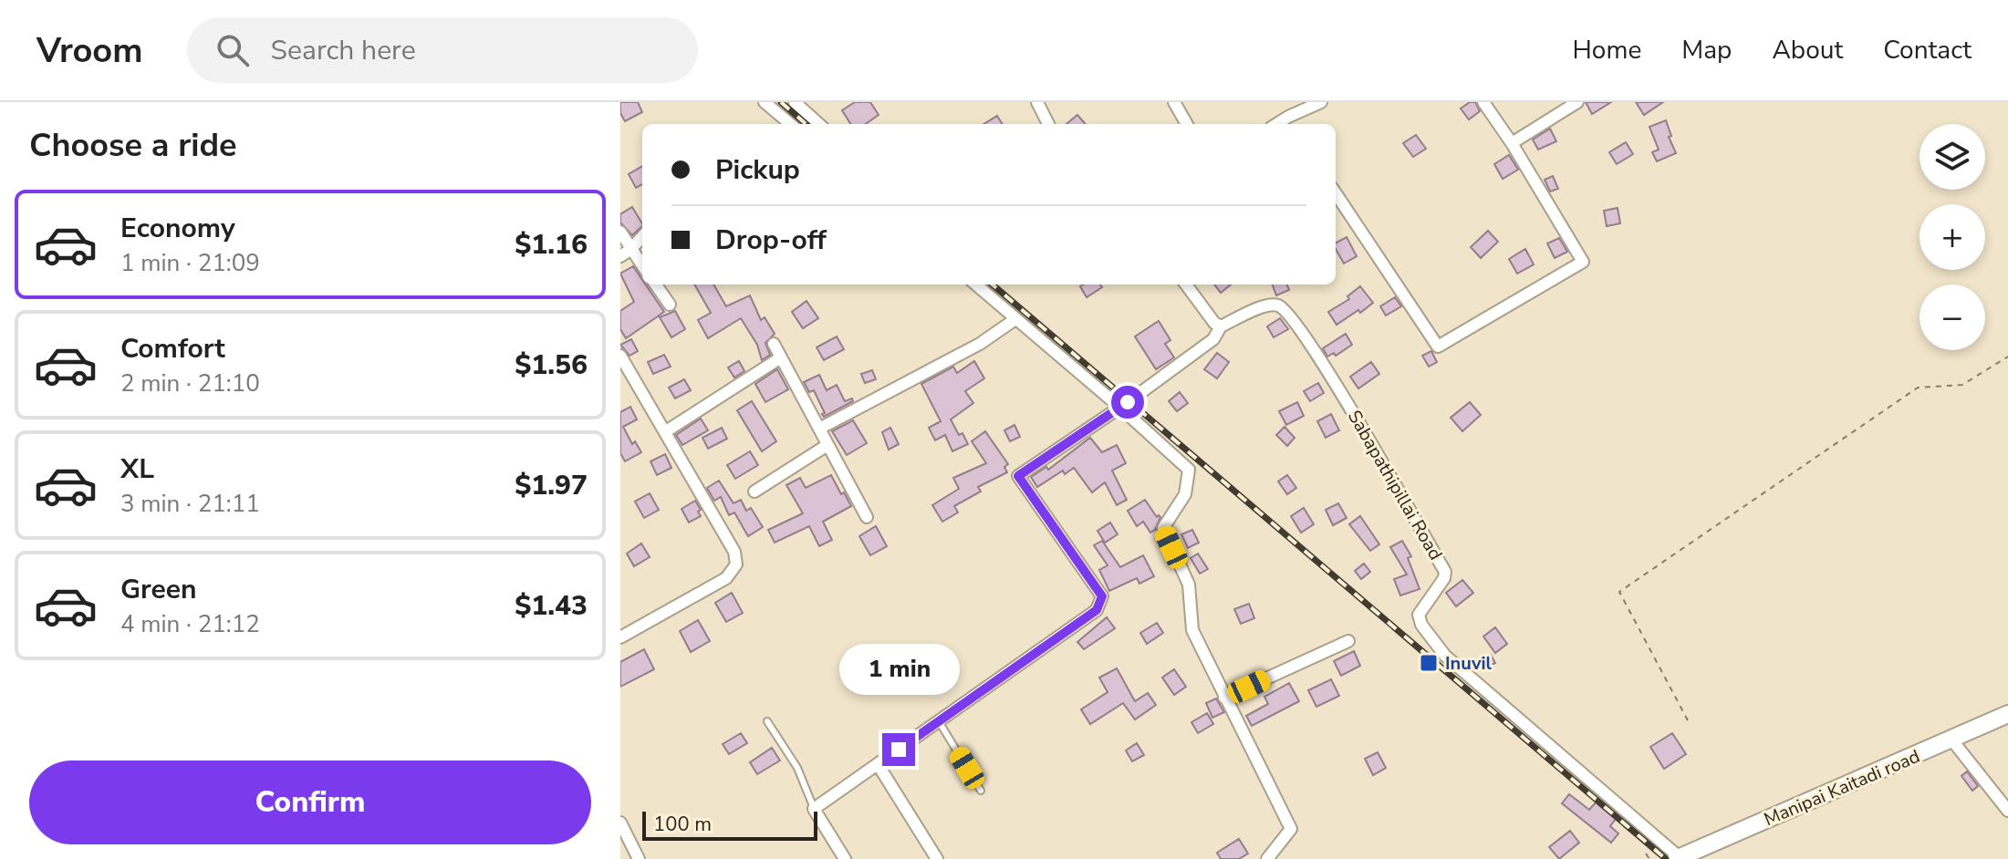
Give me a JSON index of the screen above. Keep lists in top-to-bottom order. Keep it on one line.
{"streets":{"main road":["Manipai Kaitadi road"],"street":["Sabapathipillai Road"]},"crossings":[["Sabapathipillai Road","Manipai Kaitadi road"]],"places":{"transit":["Inuvil"]},"scale_bar":"100 m","page":{"header":"Vroom","search":"Search here","nav":["Home","Map","About","Contact"],"heading":"Choose a ride","map_buttons":["+","−"],"banner":["Pickup","Drop-off"],"list":[{"name":"Economy","note":"1 min · 21:09","value":"$1.16"},{"name":"Comfort","note":"2 min · 21:10","value":"$1.56"},{"name":"XL","note":"3 min · 21:11","value":"$1.97"},{"name":"Green","note":"4 min · 21:12","value":"$1.43"}],"bubble":"1 min","buttons":"Confirm","scale":"100 m"}}
